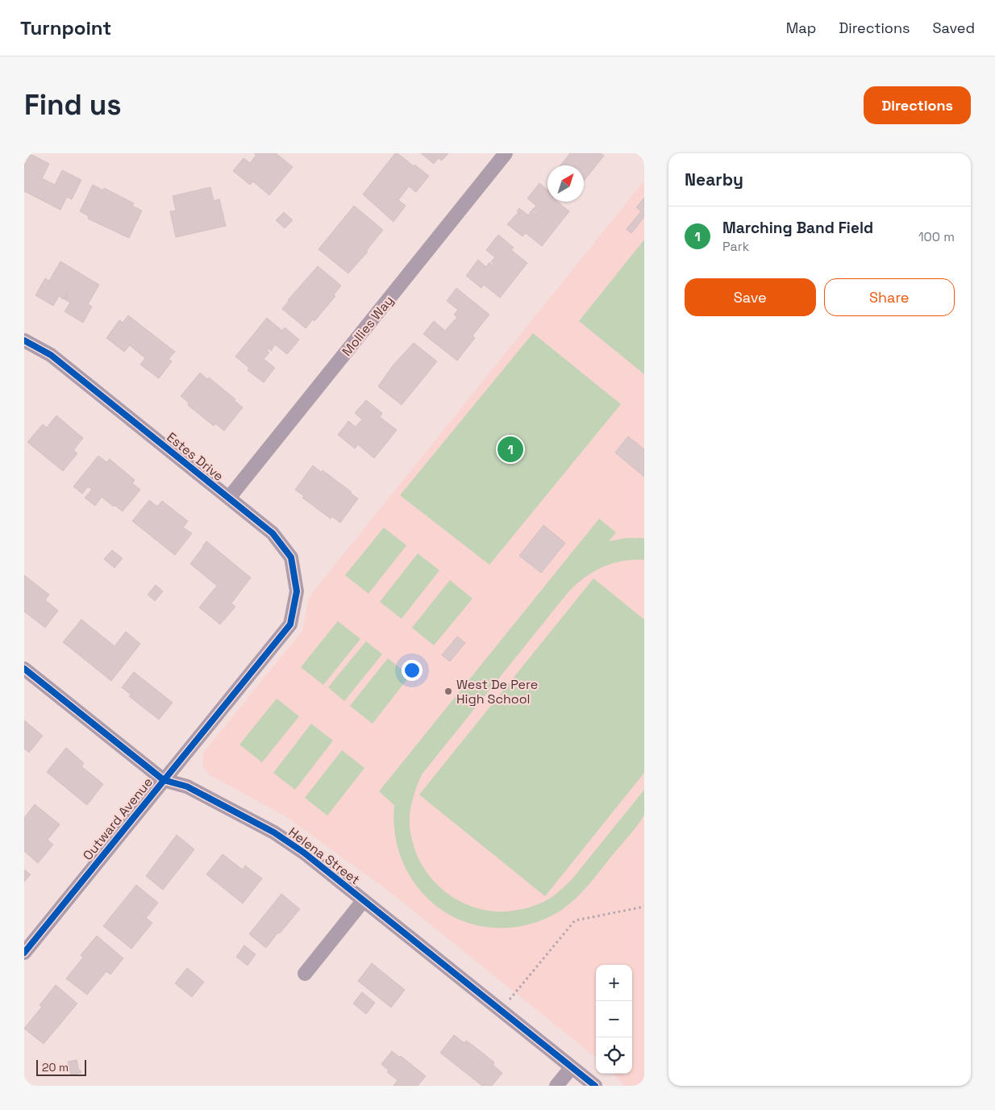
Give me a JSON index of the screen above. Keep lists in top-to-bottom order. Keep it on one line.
{"streets":{"street":["Mollies Way","Estes Drive","Outward Avenue","Helena Street"]},"crossings":[["Mollies Way","Estes Drive"],["Estes Drive","Outward Avenue"],["Outward Avenue","Helena Street"]],"places":["West De Pere High School"],"scale_bar":"20 m","north":"top right","page":{"header":"Turnpoint","nav":["Map","Directions","Saved"],"buttons":["Directions",["Save","Share"]],"title":"Find us","heading":"Nearby","list":[{"mark":"1","name":"Marching Band Field","note":"Park","value":"100 m"}],"pins":"1","map_buttons":["+","−"],"scale":"20 m"}}
